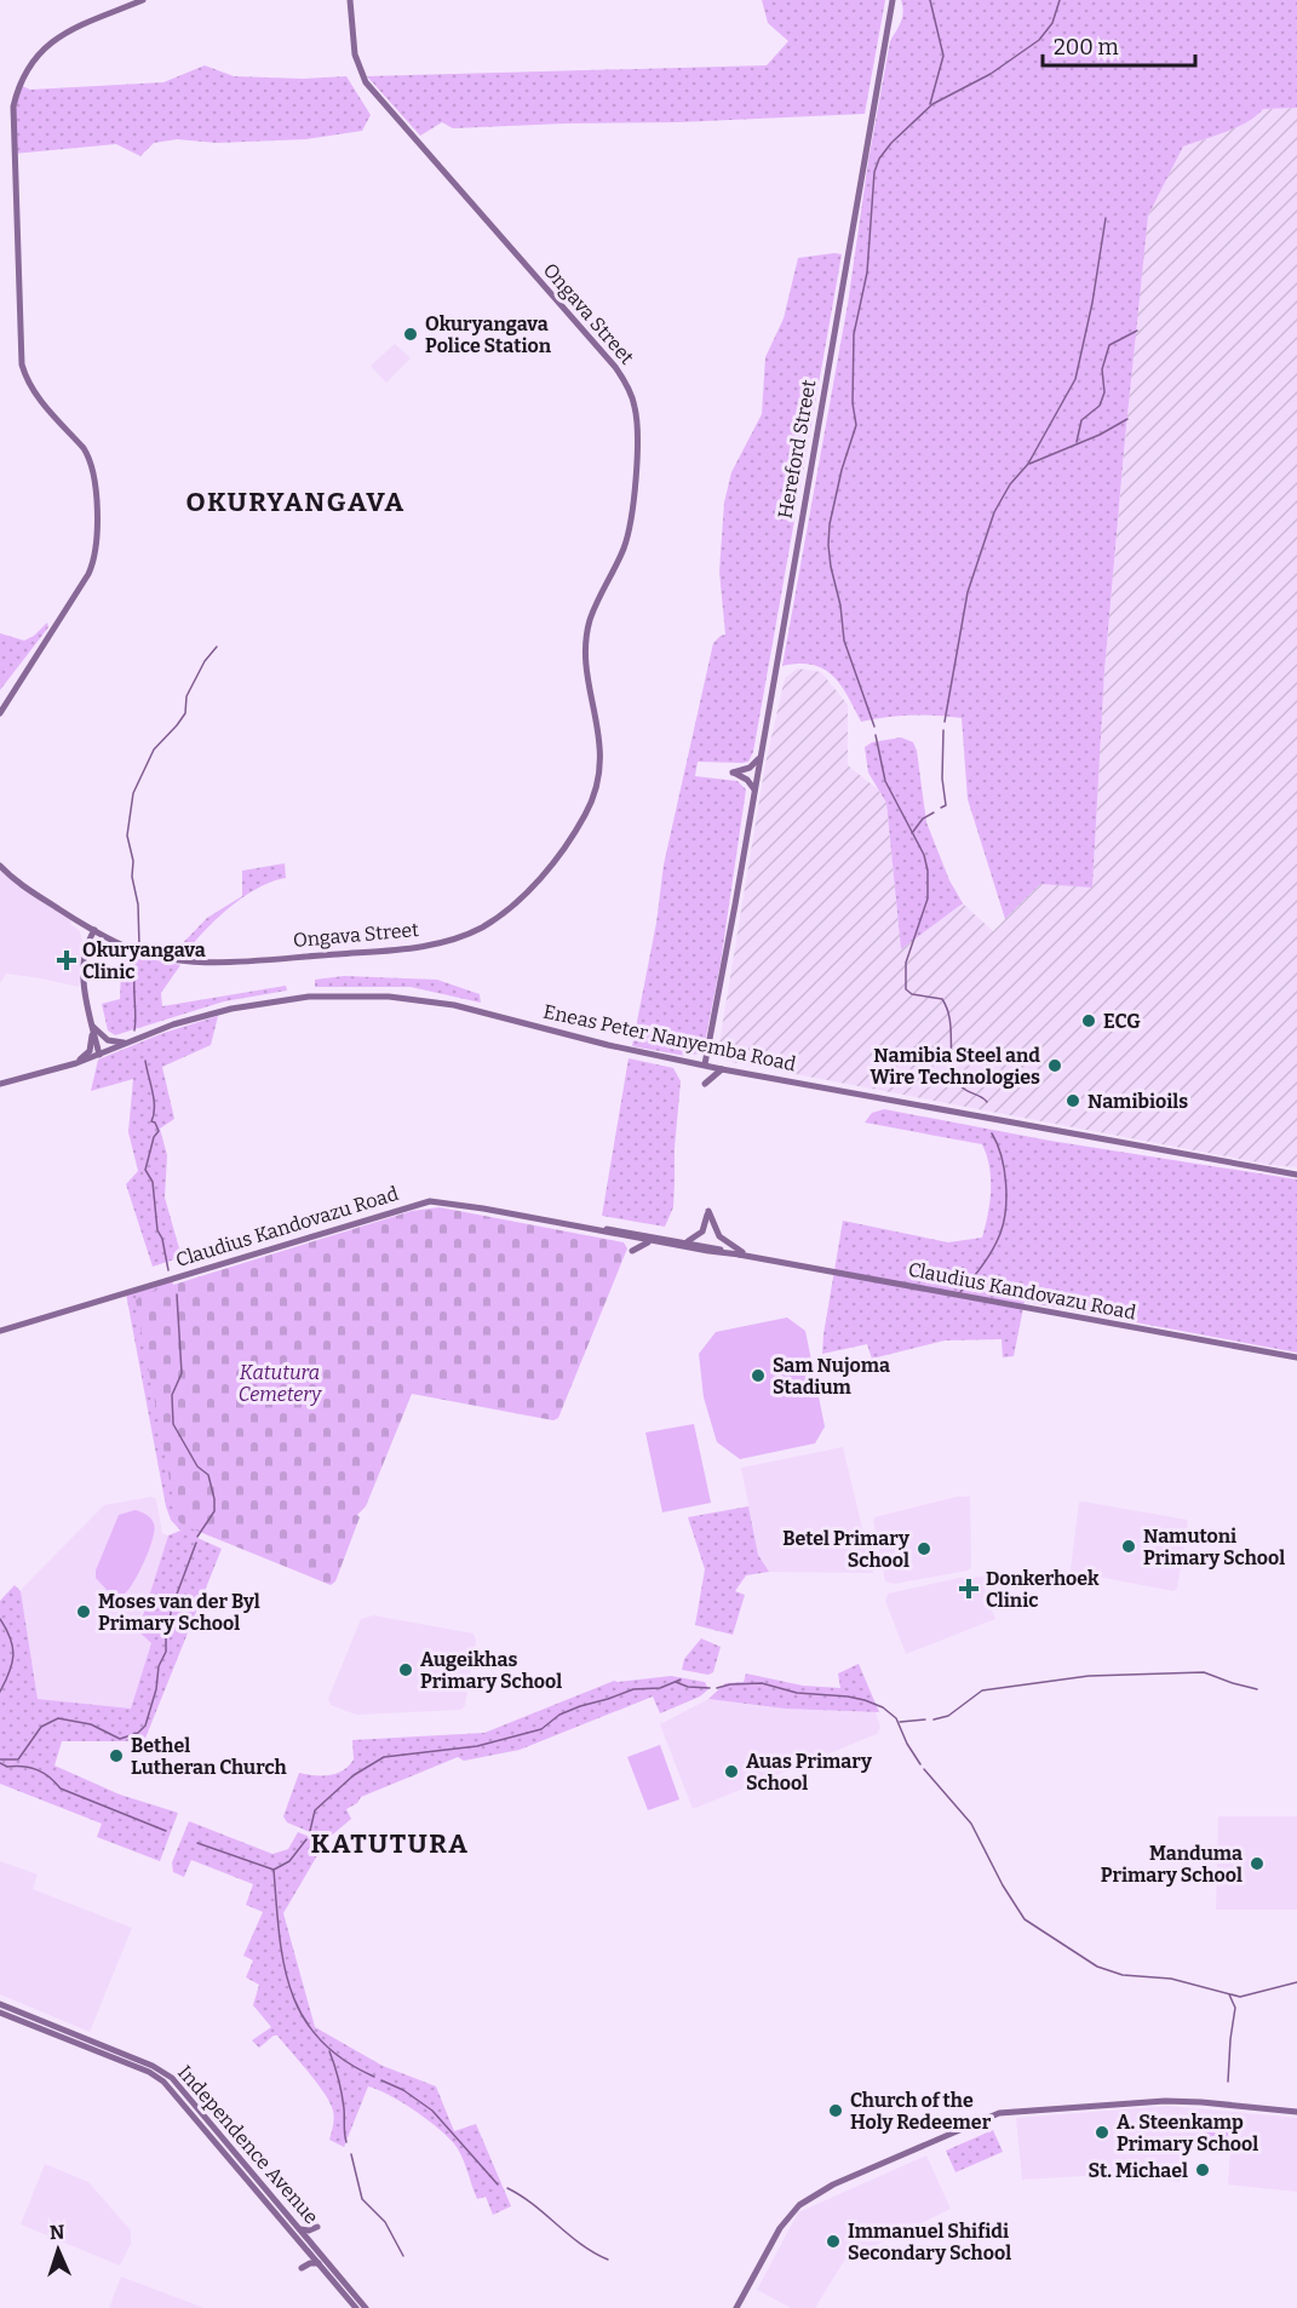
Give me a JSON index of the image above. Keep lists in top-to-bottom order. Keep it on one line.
{"streets":{"street":["Ongava Street","Hereford Street","Eneas Peter Nanyemba Road","Claudius Kandovazu Road","Independence Avenue"]},"crossings":[["Hereford Street","Eneas Peter Nanyemba Road"]],"districts":["OKURYANGAVA","KATUTURA"],"parks":["Katutura Cemetery"],"places":{"other":["Okuryangava Police Station","ECG","Namibia Steel and Wire Technologies","Namibioils","Sam Nujoma Stadium","Namutoni Primary School","Betel Primary School","Moses van der Byl Primary School","Augeikhas Primary School","Bethel Lutheran Church","Auas Primary School","Manduma Primary School","Church of the Holy Redeemer","A. Steenkamp Primary School","St. Michael","Immanuel Shifidi Secondary School"],"health":["Okuryangava Clinic","Donkerhoek Clinic"]},"scale_bar":"200 m","north":"top"}
